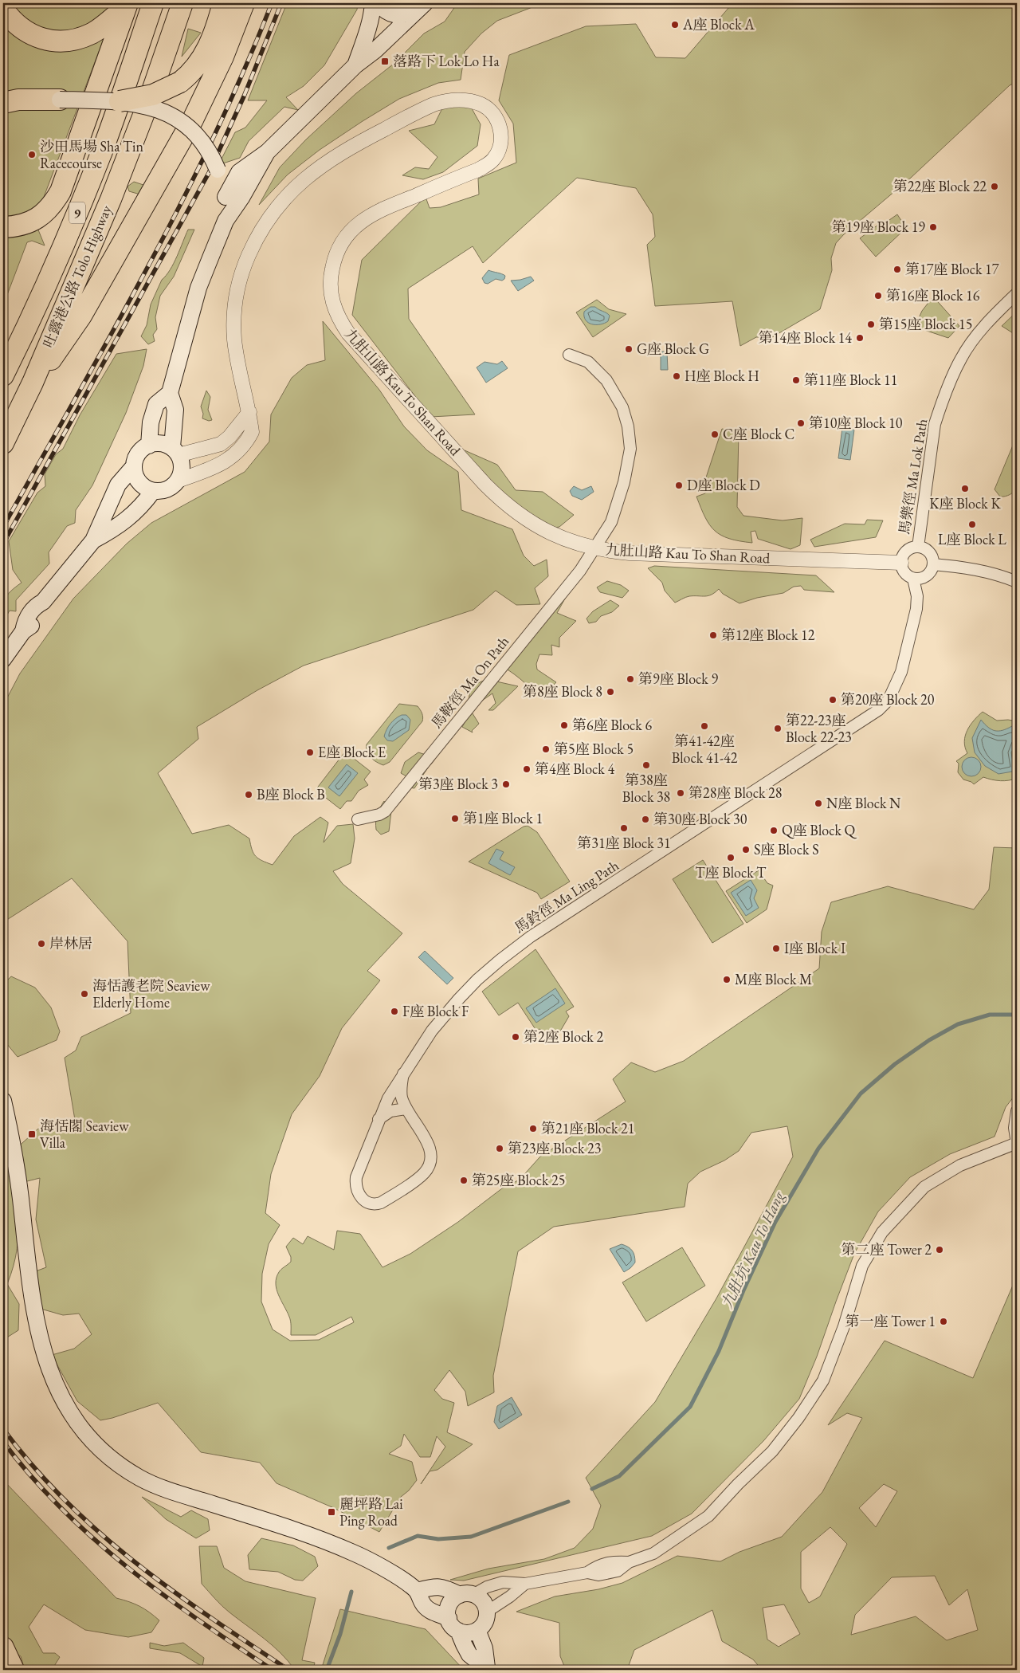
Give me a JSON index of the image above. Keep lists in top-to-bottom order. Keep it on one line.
{"streets":{"highway":["9","吐露港公路 Tolo Highway"],"street":["九肚山路 Kau To Shan Road","馬樂徑 Ma Lok Path","馬鞍徑 Ma On Path","馬鈴徑 Ma Ling Path"]},"crossings":[["9","吐露港公路 Tolo Highway"],["九肚山路 Kau To Shan Road","馬樂徑 Ma Lok Path"],["九肚山路 Kau To Shan Road","馬鞍徑 Ma On Path"],["九肚山路 Kau To Shan Road","馬鈴徑 Ma Ling Path"],["馬樂徑 Ma Lok Path","馬鈴徑 Ma Ling Path"]],"water":["九肚坑 Kau To Hang"],"places":{"other":["A座 Block A","沙田馬場 Sha Tin Racecourse","第22座 Block 22","第19座 Block 19","第17座 Block 17","第16座 Block 16","第15座 Block 15","第14座 Block 14","G座 Block G","H座 Block H","第11座 Block 11","第10座 Block 10","C座 Block C","D座 Block D","K座 Block K","L座 Block L","第12座 Block 12","第9座 Block 9","第8座 Block 8","第20座 Block 20","第6座 Block 6","第41-42座 Block 41-42","第22-23座 Block 22-23","第5座 Block 5","E座 Block E","第38座 Block 38","第4座 Block 4","第3座 Block 3","第28座 Block 28","B座 Block B","N座 Block N","第1座 Block 1","第30座 Block 30","第31座 Block 31","Q座 Block Q","S座 Block S","T座 Block T","岸林居","I座 Block I","M座 Block M","海恬護老院 Seaview Elderly Home","F座 Block F","第2座 Block 2","第21座 Block 21","第23座 Block 23","第25座 Block 25","第二座 Tower 2","第一座 Tower 1"],"transit":["落路下 Lok Lo Ha","海恬閣 Seaview Villa","麗坪路 Lai Ping Road"]}}
